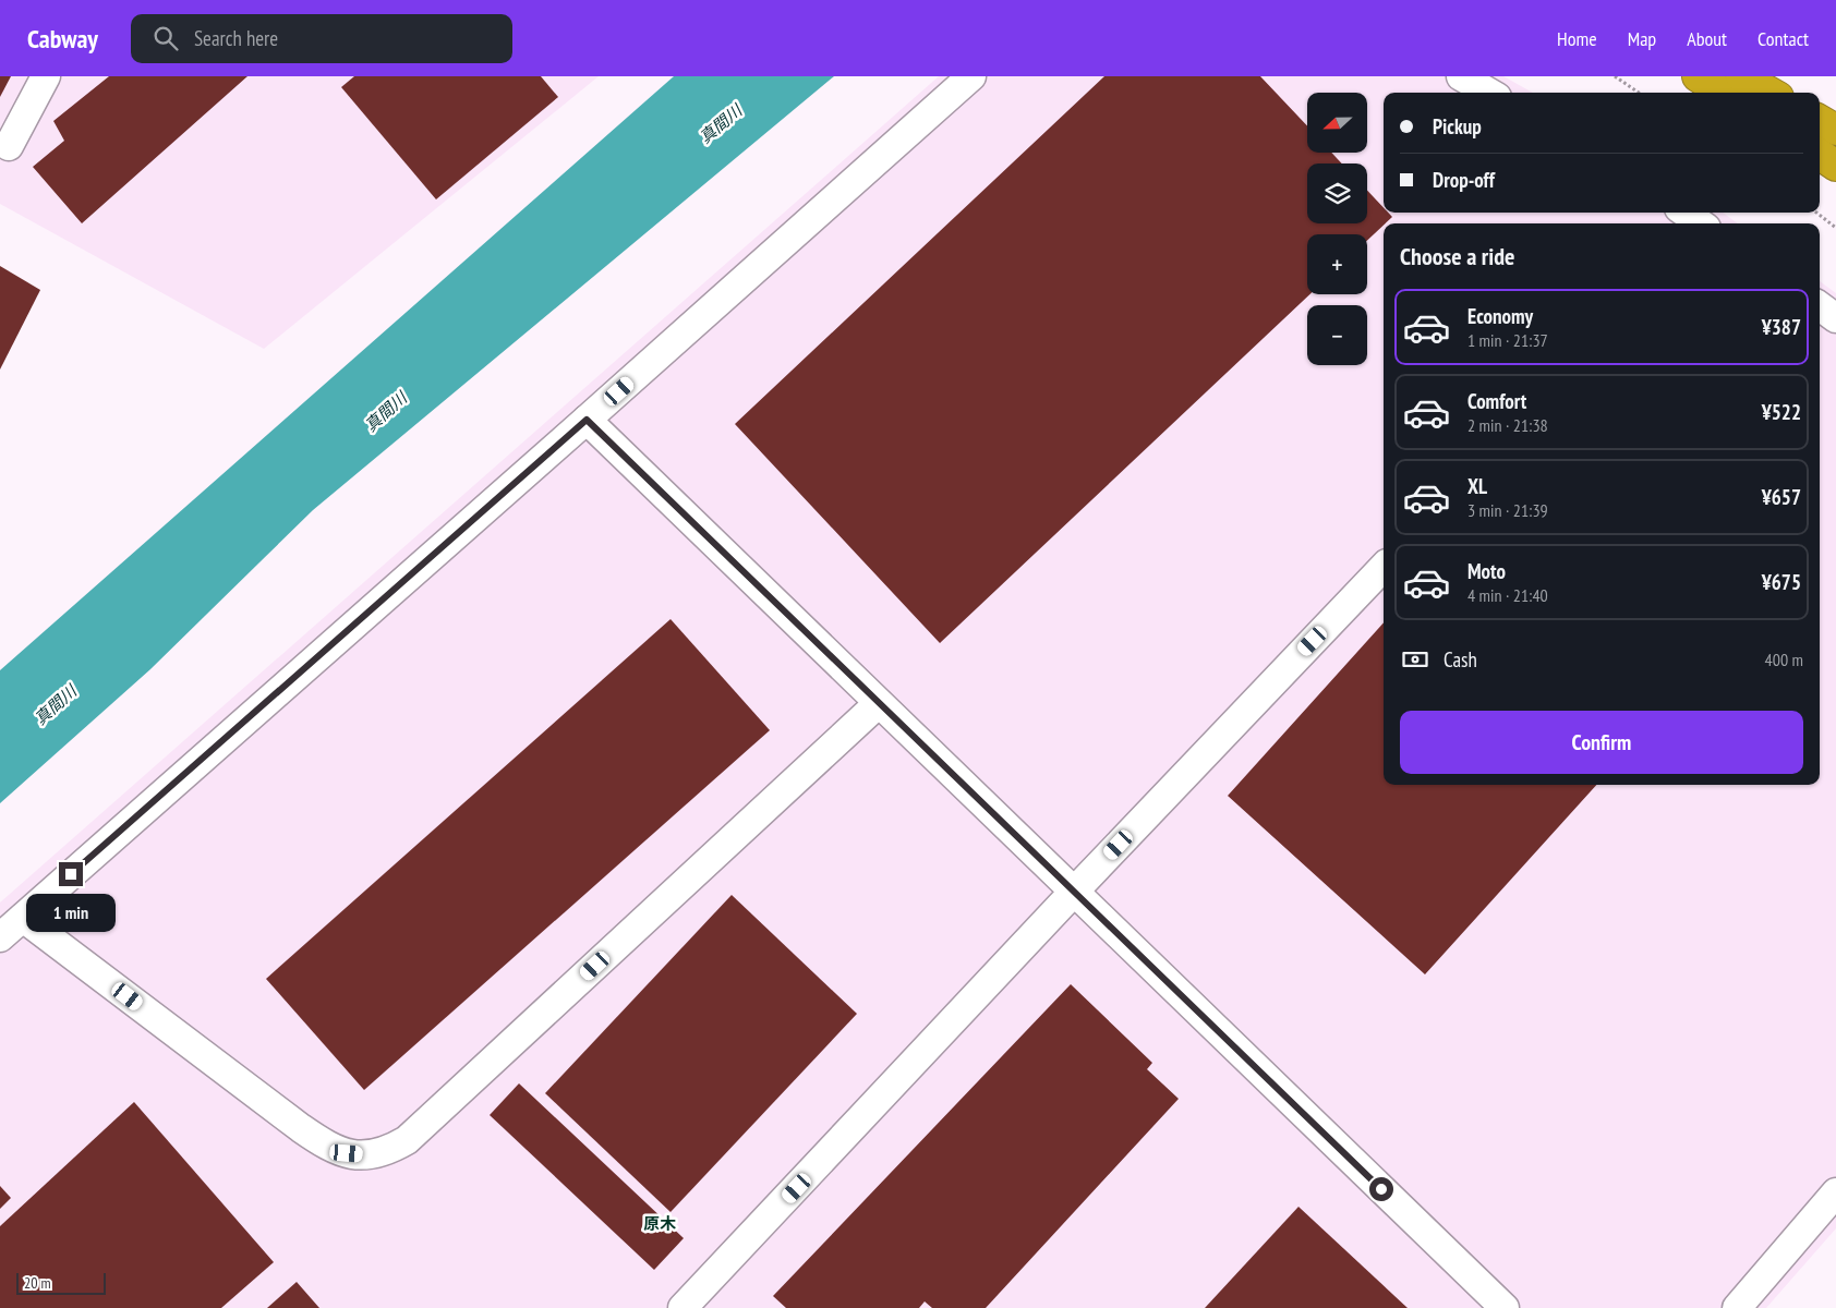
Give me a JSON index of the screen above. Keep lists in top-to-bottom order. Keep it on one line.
{"districts":["原木"],"water":["真間川"],"scale_bar":"20 m","north":"left","page":{"header":"Cabway","search":"Search here","nav":["Home","Map","About","Contact"],"map_buttons":["+","−"],"banner":["Pickup","Drop-off"],"heading":"Choose a ride","list":[{"name":"Economy","note":"1 min · 21:37","value":"¥387"},{"name":"Comfort","note":"2 min · 21:38","value":"¥522"},{"name":"XL","note":"3 min · 21:39","value":"¥657"},{"name":"Moto","note":"4 min · 21:40","value":"¥675"}],"pay":["Cash","400 m"],"buttons":"Confirm","bubble":"1 min","scale":"20 m"}}
